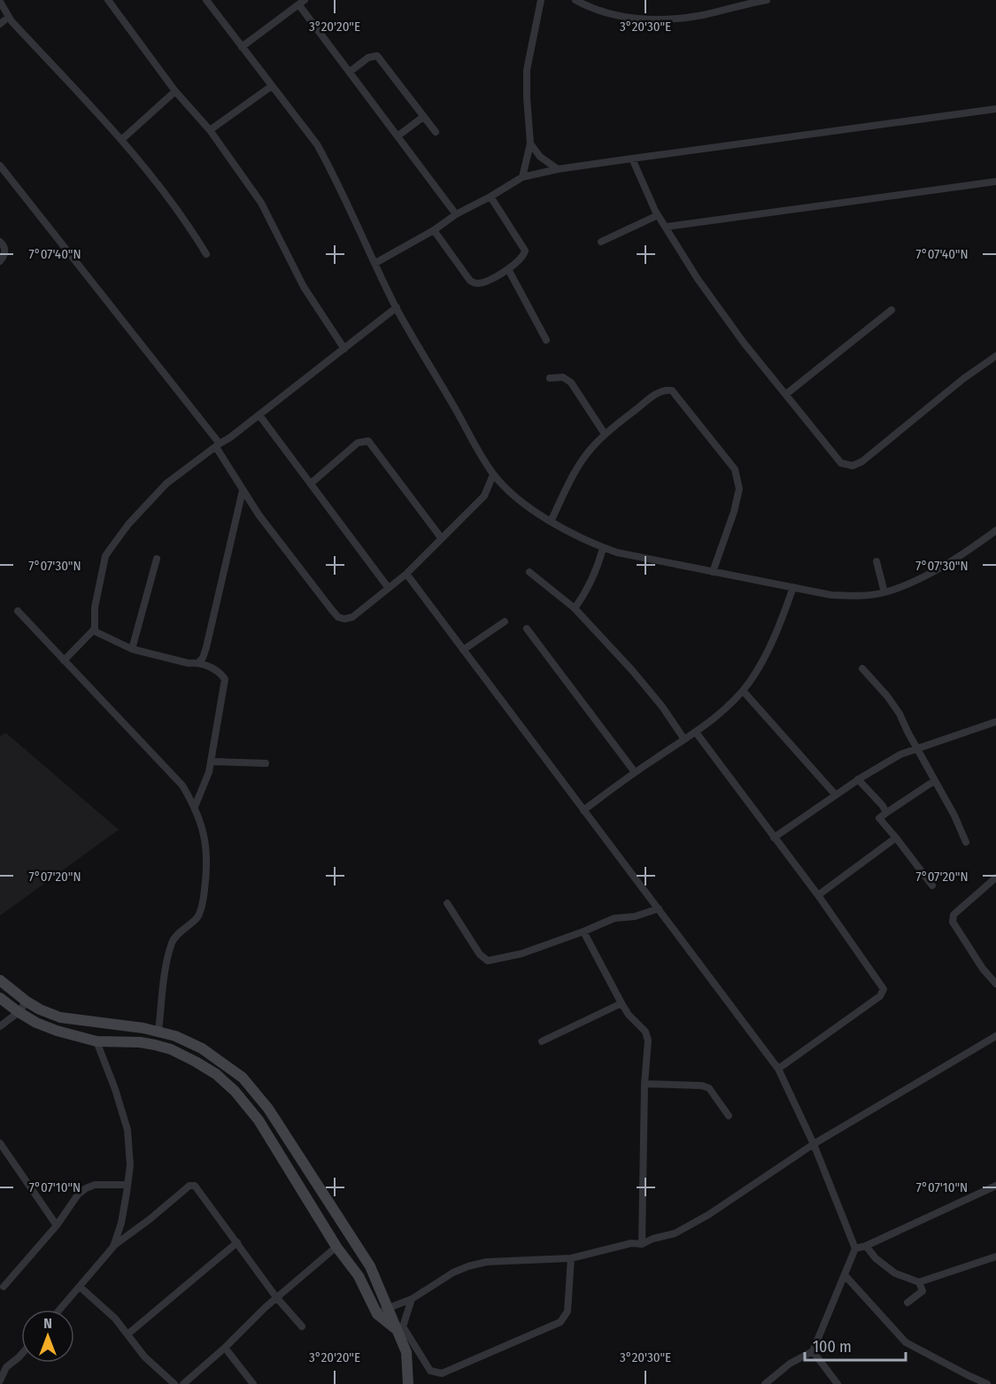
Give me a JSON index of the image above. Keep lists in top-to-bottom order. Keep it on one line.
{"scale_bar":"100 m","north":"top","coordinates":["3°20'20\"E","3°20'30\"E","7°07'40\"N","7°07'30\"N","7°07'20\"N","7°07'10\"N"]}
